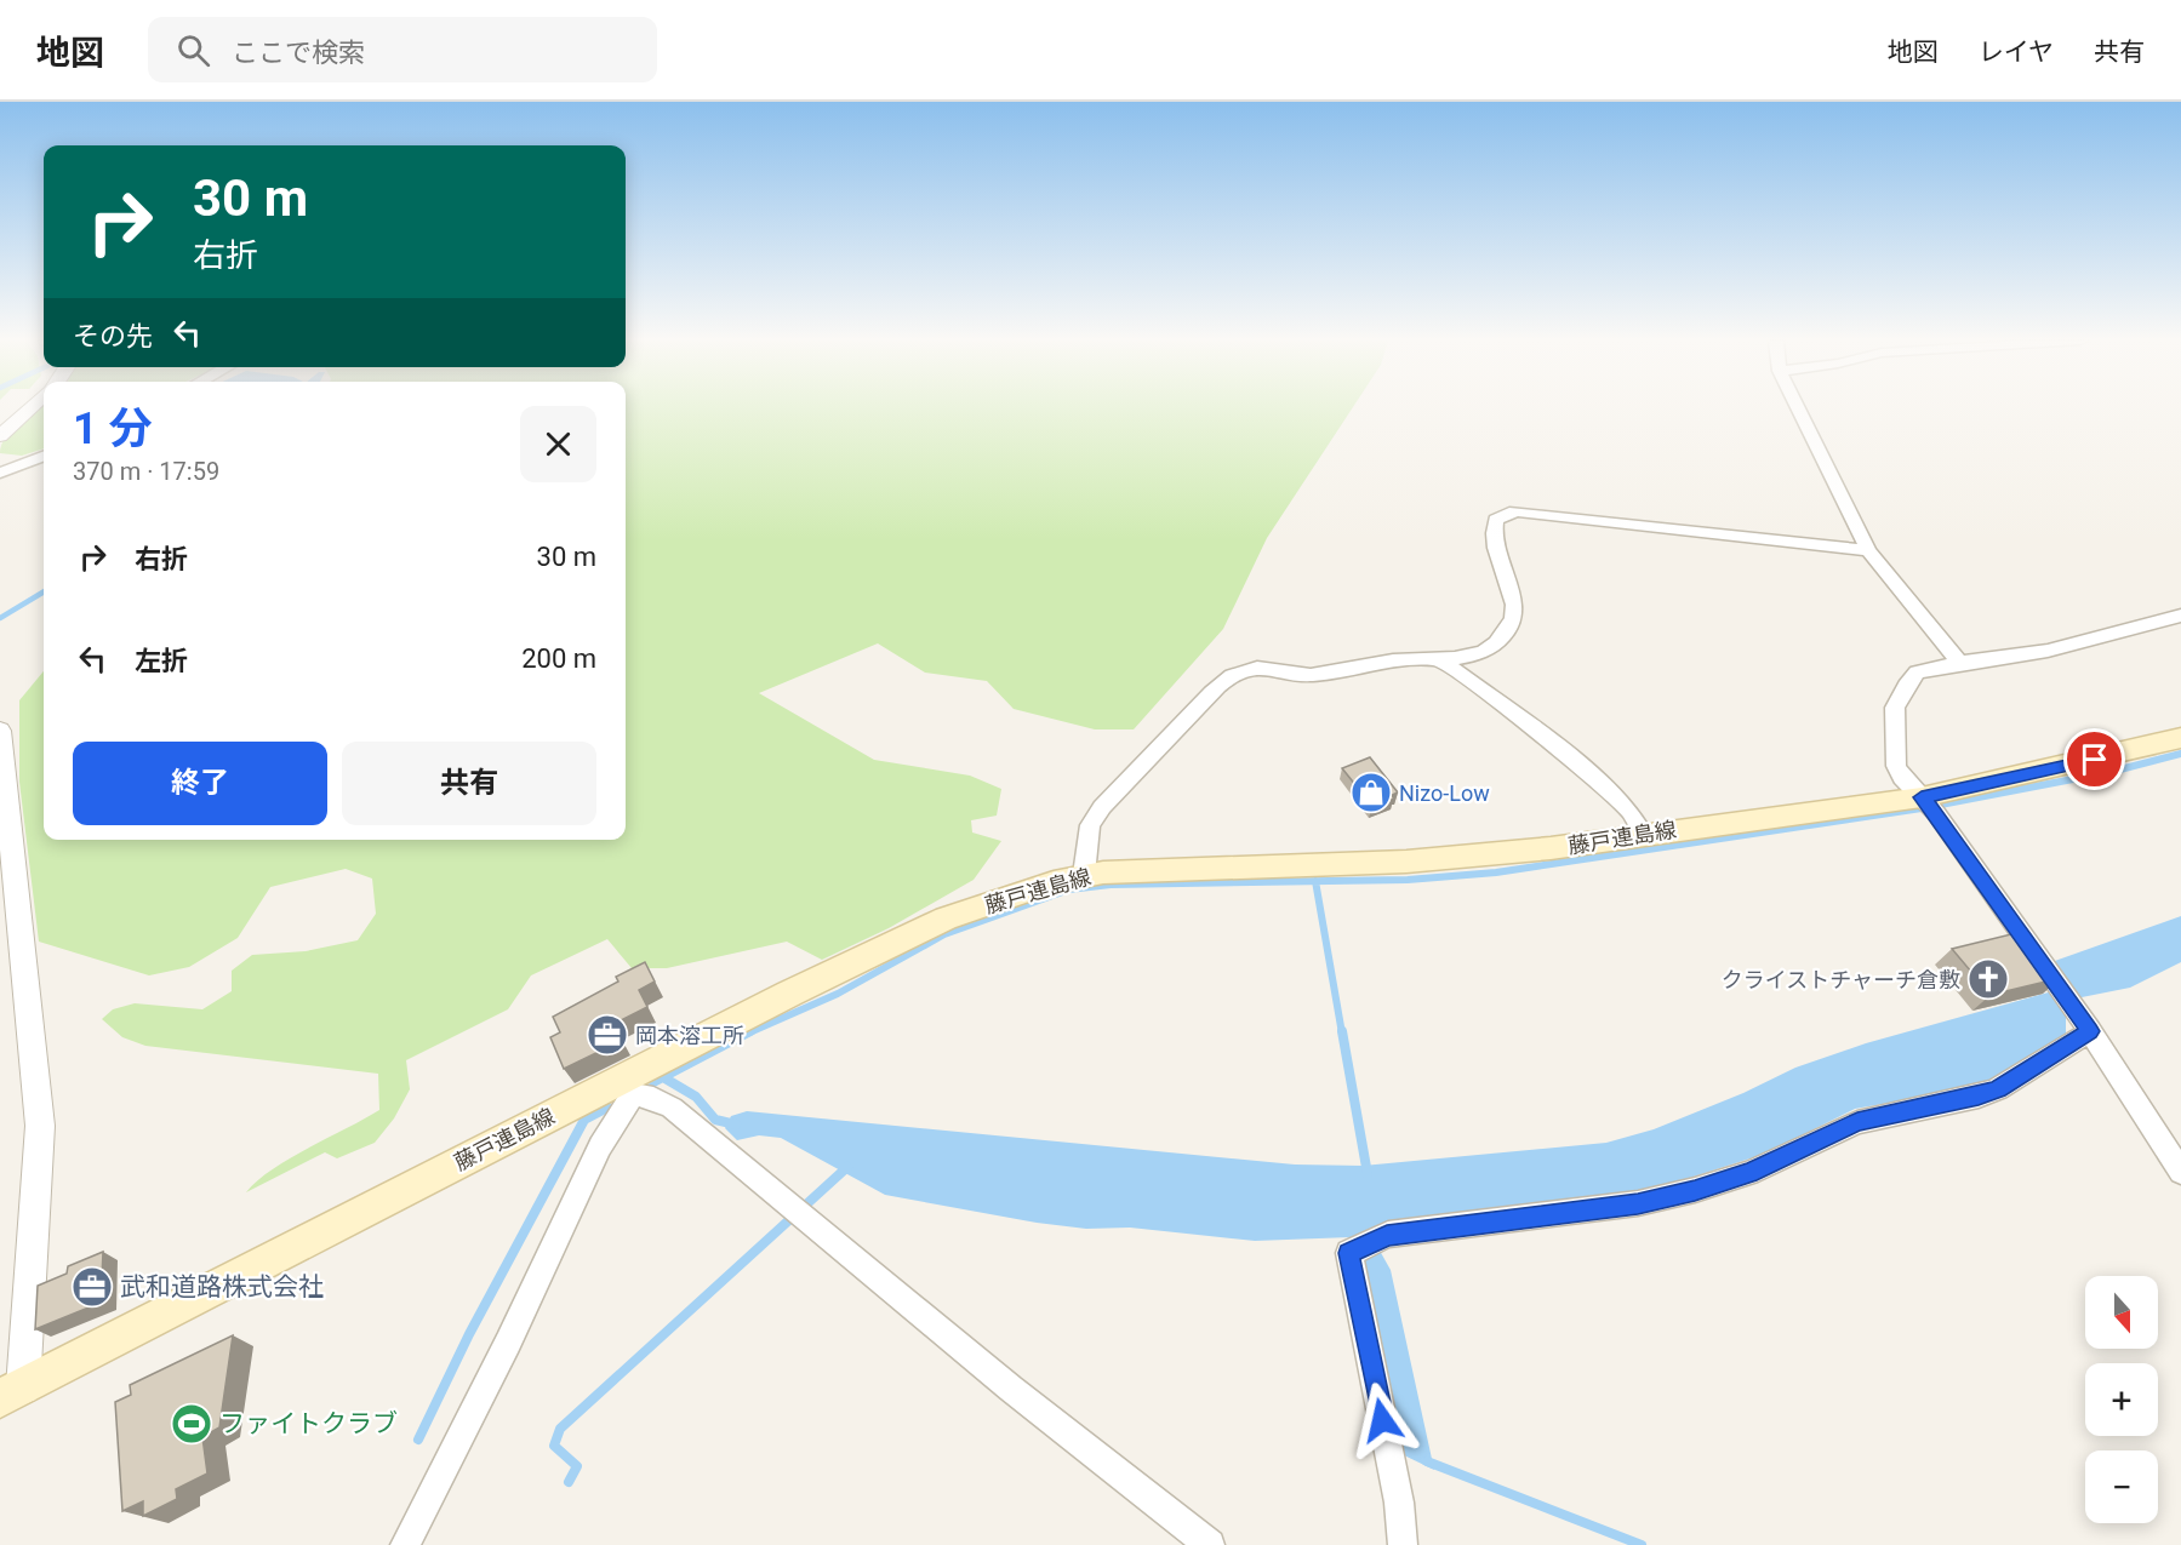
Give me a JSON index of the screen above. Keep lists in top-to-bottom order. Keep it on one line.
{"streets":{"main road":["藤戸連島線"]},"places":{"shop":["Nizo-Low"],"church":["クライストチャーチ倉敷"],"office":["岡本溶工所","武和道路株式会社"],"sports":["ファイトクラブ"]},"north":"bottom","page":{"header":"地図","search":"ここで検索","nav":["地図","レイヤ","共有"],"turn":["30 m","右折"],"then":"その先","heading":["1 分","370 m · 17:59"],"list":[{"name":"右折","value":"30 m"},{"name":"左折","value":"200 m"}],"buttons":["終了","共有"],"map_buttons":["+","−"]}}
